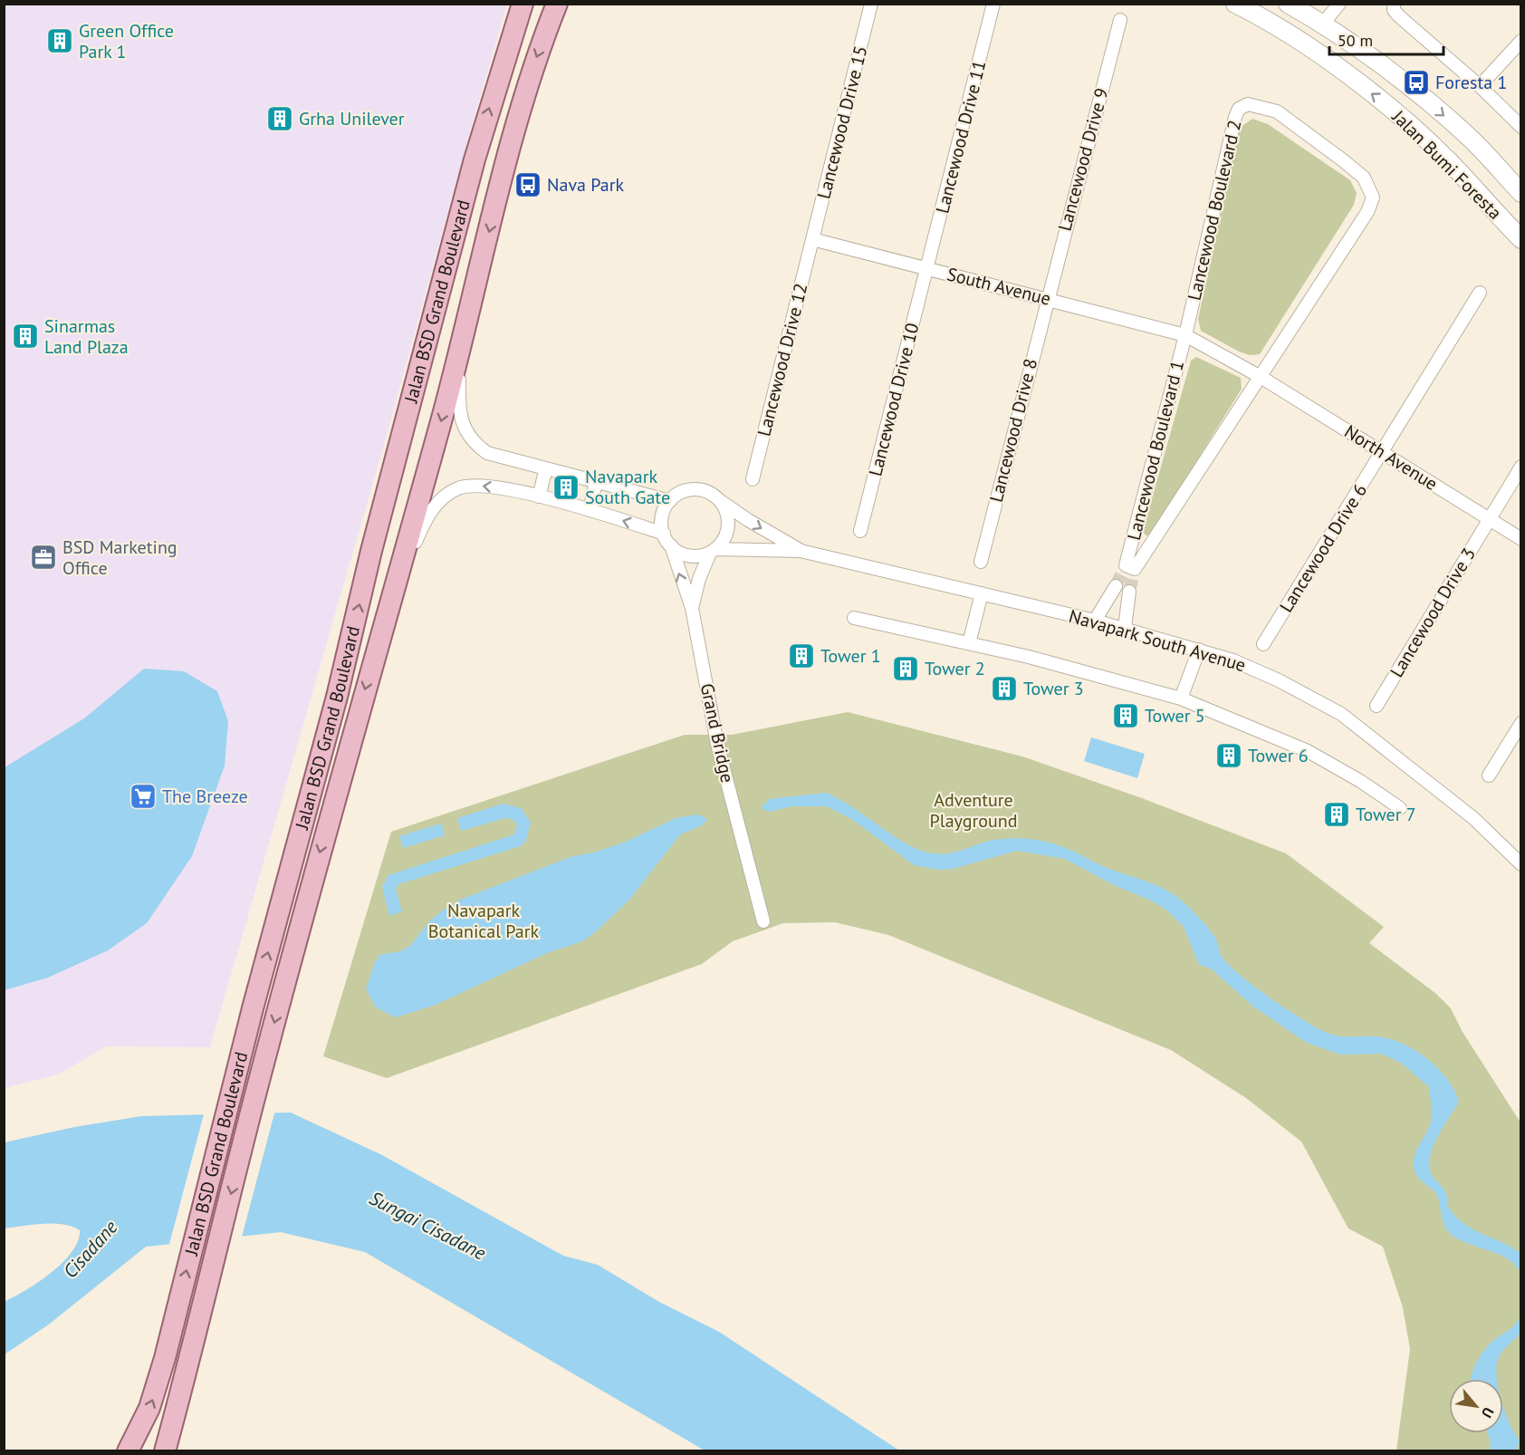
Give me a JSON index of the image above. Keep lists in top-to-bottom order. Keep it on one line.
{"streets":{"main road":["Jalan Bumi Foresta","Jalan BSD Grand Boulevard"],"street":["Lancewood Drive 15","Lancewood Drive 11","Lancewood Drive 9","Lancewood Boulevard 2","South Avenue","Lancewood Drive 12","Lancewood Drive 10","Lancewood Drive 8","Lancewood Boulevard 1","North Avenue","Lancewood Drive 6","Lancewood Drive 3","Navapark South Avenue","Grand Bridge"]},"crossings":[["Lancewood Drive 15","South Avenue"],["Lancewood Drive 15","Lancewood Drive 12"],["Lancewood Drive 11","South Avenue"],["Lancewood Drive 11","Lancewood Drive 10"],["Lancewood Drive 9","South Avenue"],["Lancewood Drive 9","Lancewood Drive 8"],["Lancewood Boulevard 2","South Avenue"],["Lancewood Boulevard 2","Lancewood Boulevard 1"],["Lancewood Boulevard 2","North Avenue"],["South Avenue","Lancewood Drive 12"],["South Avenue","Lancewood Drive 10"],["South Avenue","Lancewood Drive 8"],["South Avenue","Lancewood Boulevard 1"],["South Avenue","North Avenue"],["Lancewood Boulevard 1","North Avenue"],["North Avenue","Lancewood Drive 6"],["North Avenue","Lancewood Drive 3"],["Navapark South Avenue","Grand Bridge"]],"water":["Sungai Cisadane","Cisadane"],"parks":["Adventure Playground","Navapark Botanical Park"],"places":{"building":["Green Office Park 1","Grha Unilever","Sinarmas Land Plaza","Navapark South Gate","Tower 1","Tower 2","Tower 3","Tower 5","Tower 6","Tower 7"],"bus stop":["Foresta 1","Nava Park"],"office":["BSD Marketing Office"],"supermarket":["The Breeze"]},"scale_bar":"50 m","north":"bottom right"}
